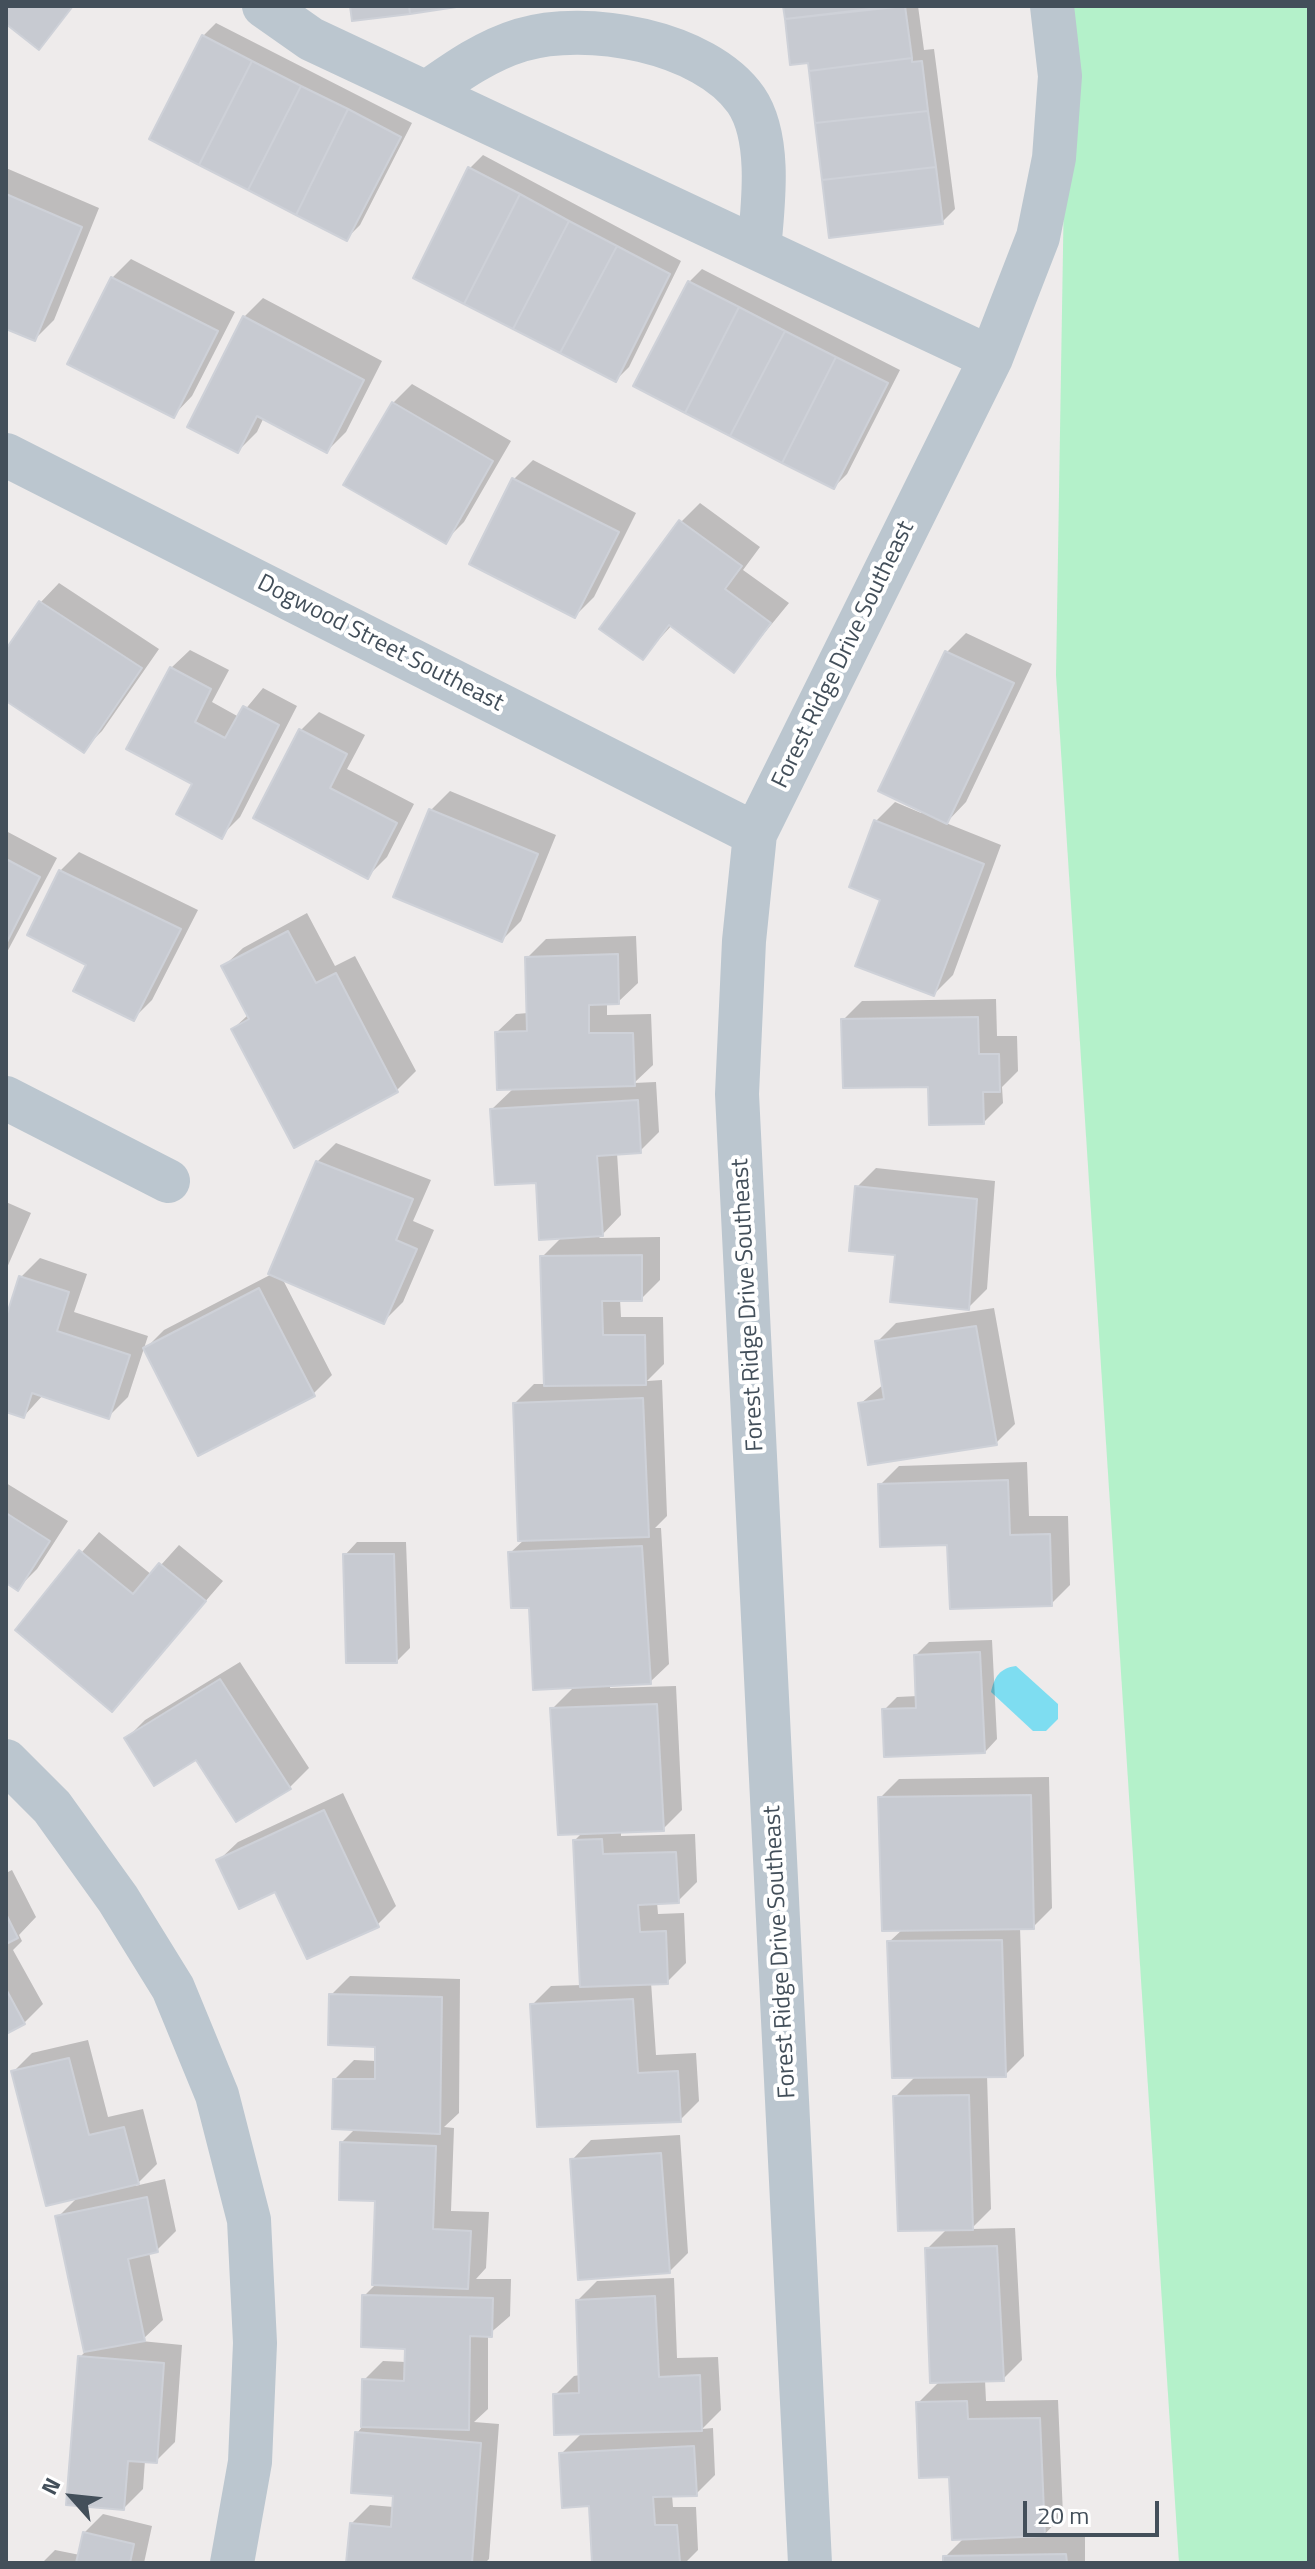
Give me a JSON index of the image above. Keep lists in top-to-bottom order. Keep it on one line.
{"streets":{"street":["Dogwood Street Southeast","Forest Ridge Drive Southeast"]},"crossings":[["Dogwood Street Southeast","Forest Ridge Drive Southeast"]],"scale_bar":"20 m","north":"top left"}
